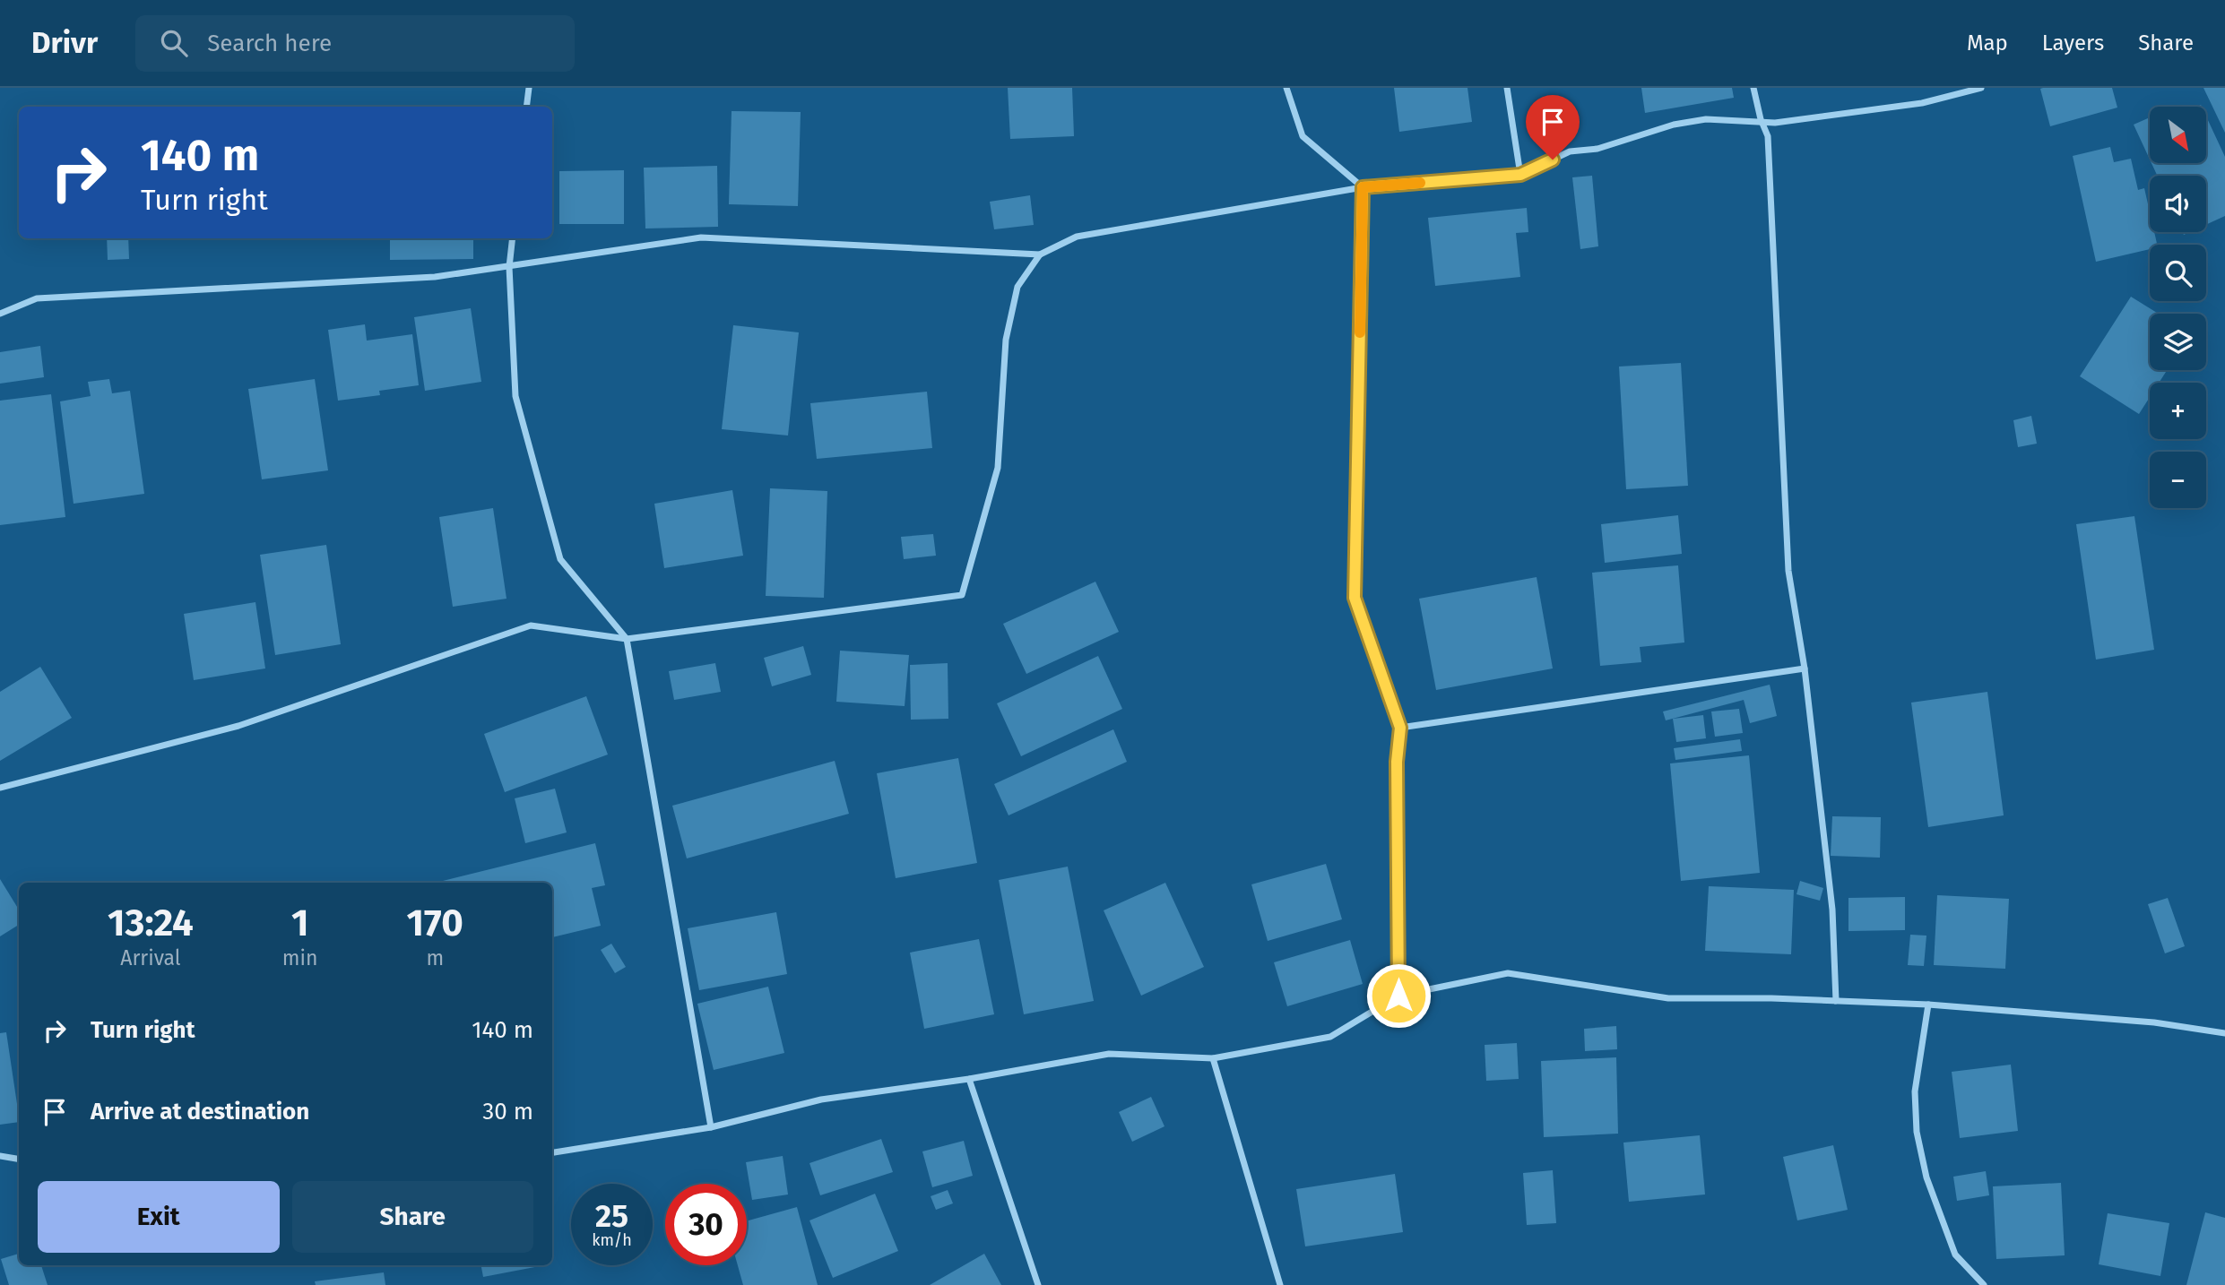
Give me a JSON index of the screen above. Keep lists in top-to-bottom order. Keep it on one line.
{"north":"bottom right","page":{"header":"Drivr","search":"Search here","nav":["Map","Layers","Share"],"map_buttons":["+","−"],"turn":["140 m","Turn right"],"eta":["13:24","Arrival","1","min","170","m"],"list":[{"name":"Turn right","value":"140 m"},{"name":"Arrive at destination","value":"30 m"}],"buttons":["Exit","Share"],"speed":"25 km/h","limit":"30"}}
